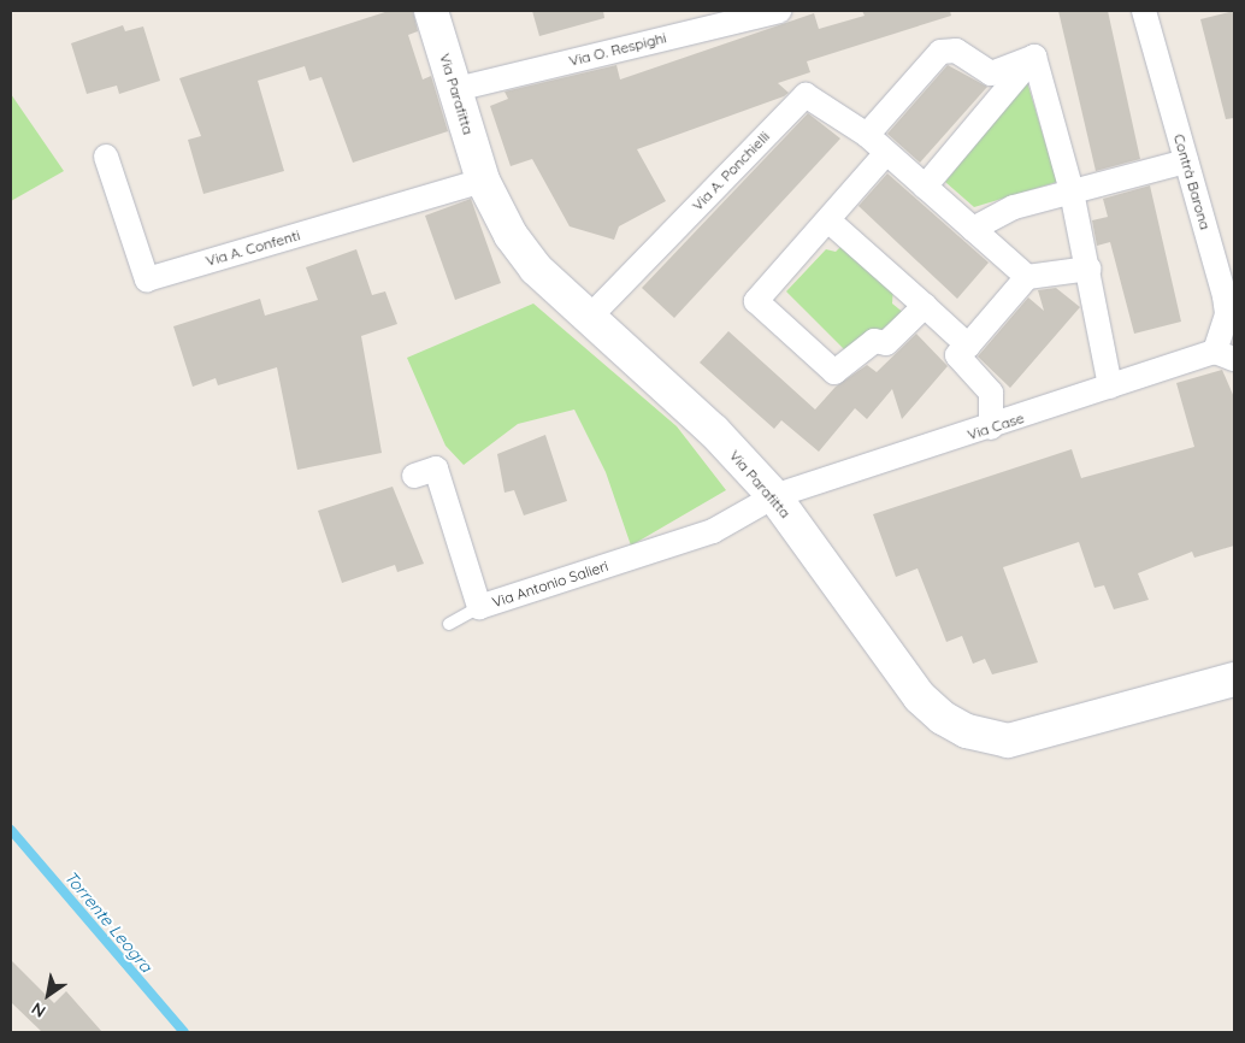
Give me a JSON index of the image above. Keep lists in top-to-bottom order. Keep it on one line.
{"streets":{"street":["Via O. Respighi","Via Parafitta","Via A. Ponchielli","Contrà Barona","Via A. Confenti","Via Case","Via Antonio Salieri"]},"crossings":[["Via O. Respighi","Via Parafitta"],["Via Parafitta","Via A. Ponchielli"],["Via Parafitta","Via A. Confenti"],["Via Parafitta","Via Case"],["Via Parafitta","Via Antonio Salieri"],["Contrà Barona","Via Case"],["Via Case","Via Antonio Salieri"]],"water":["Torrente Leogra"],"north":"bottom left"}
